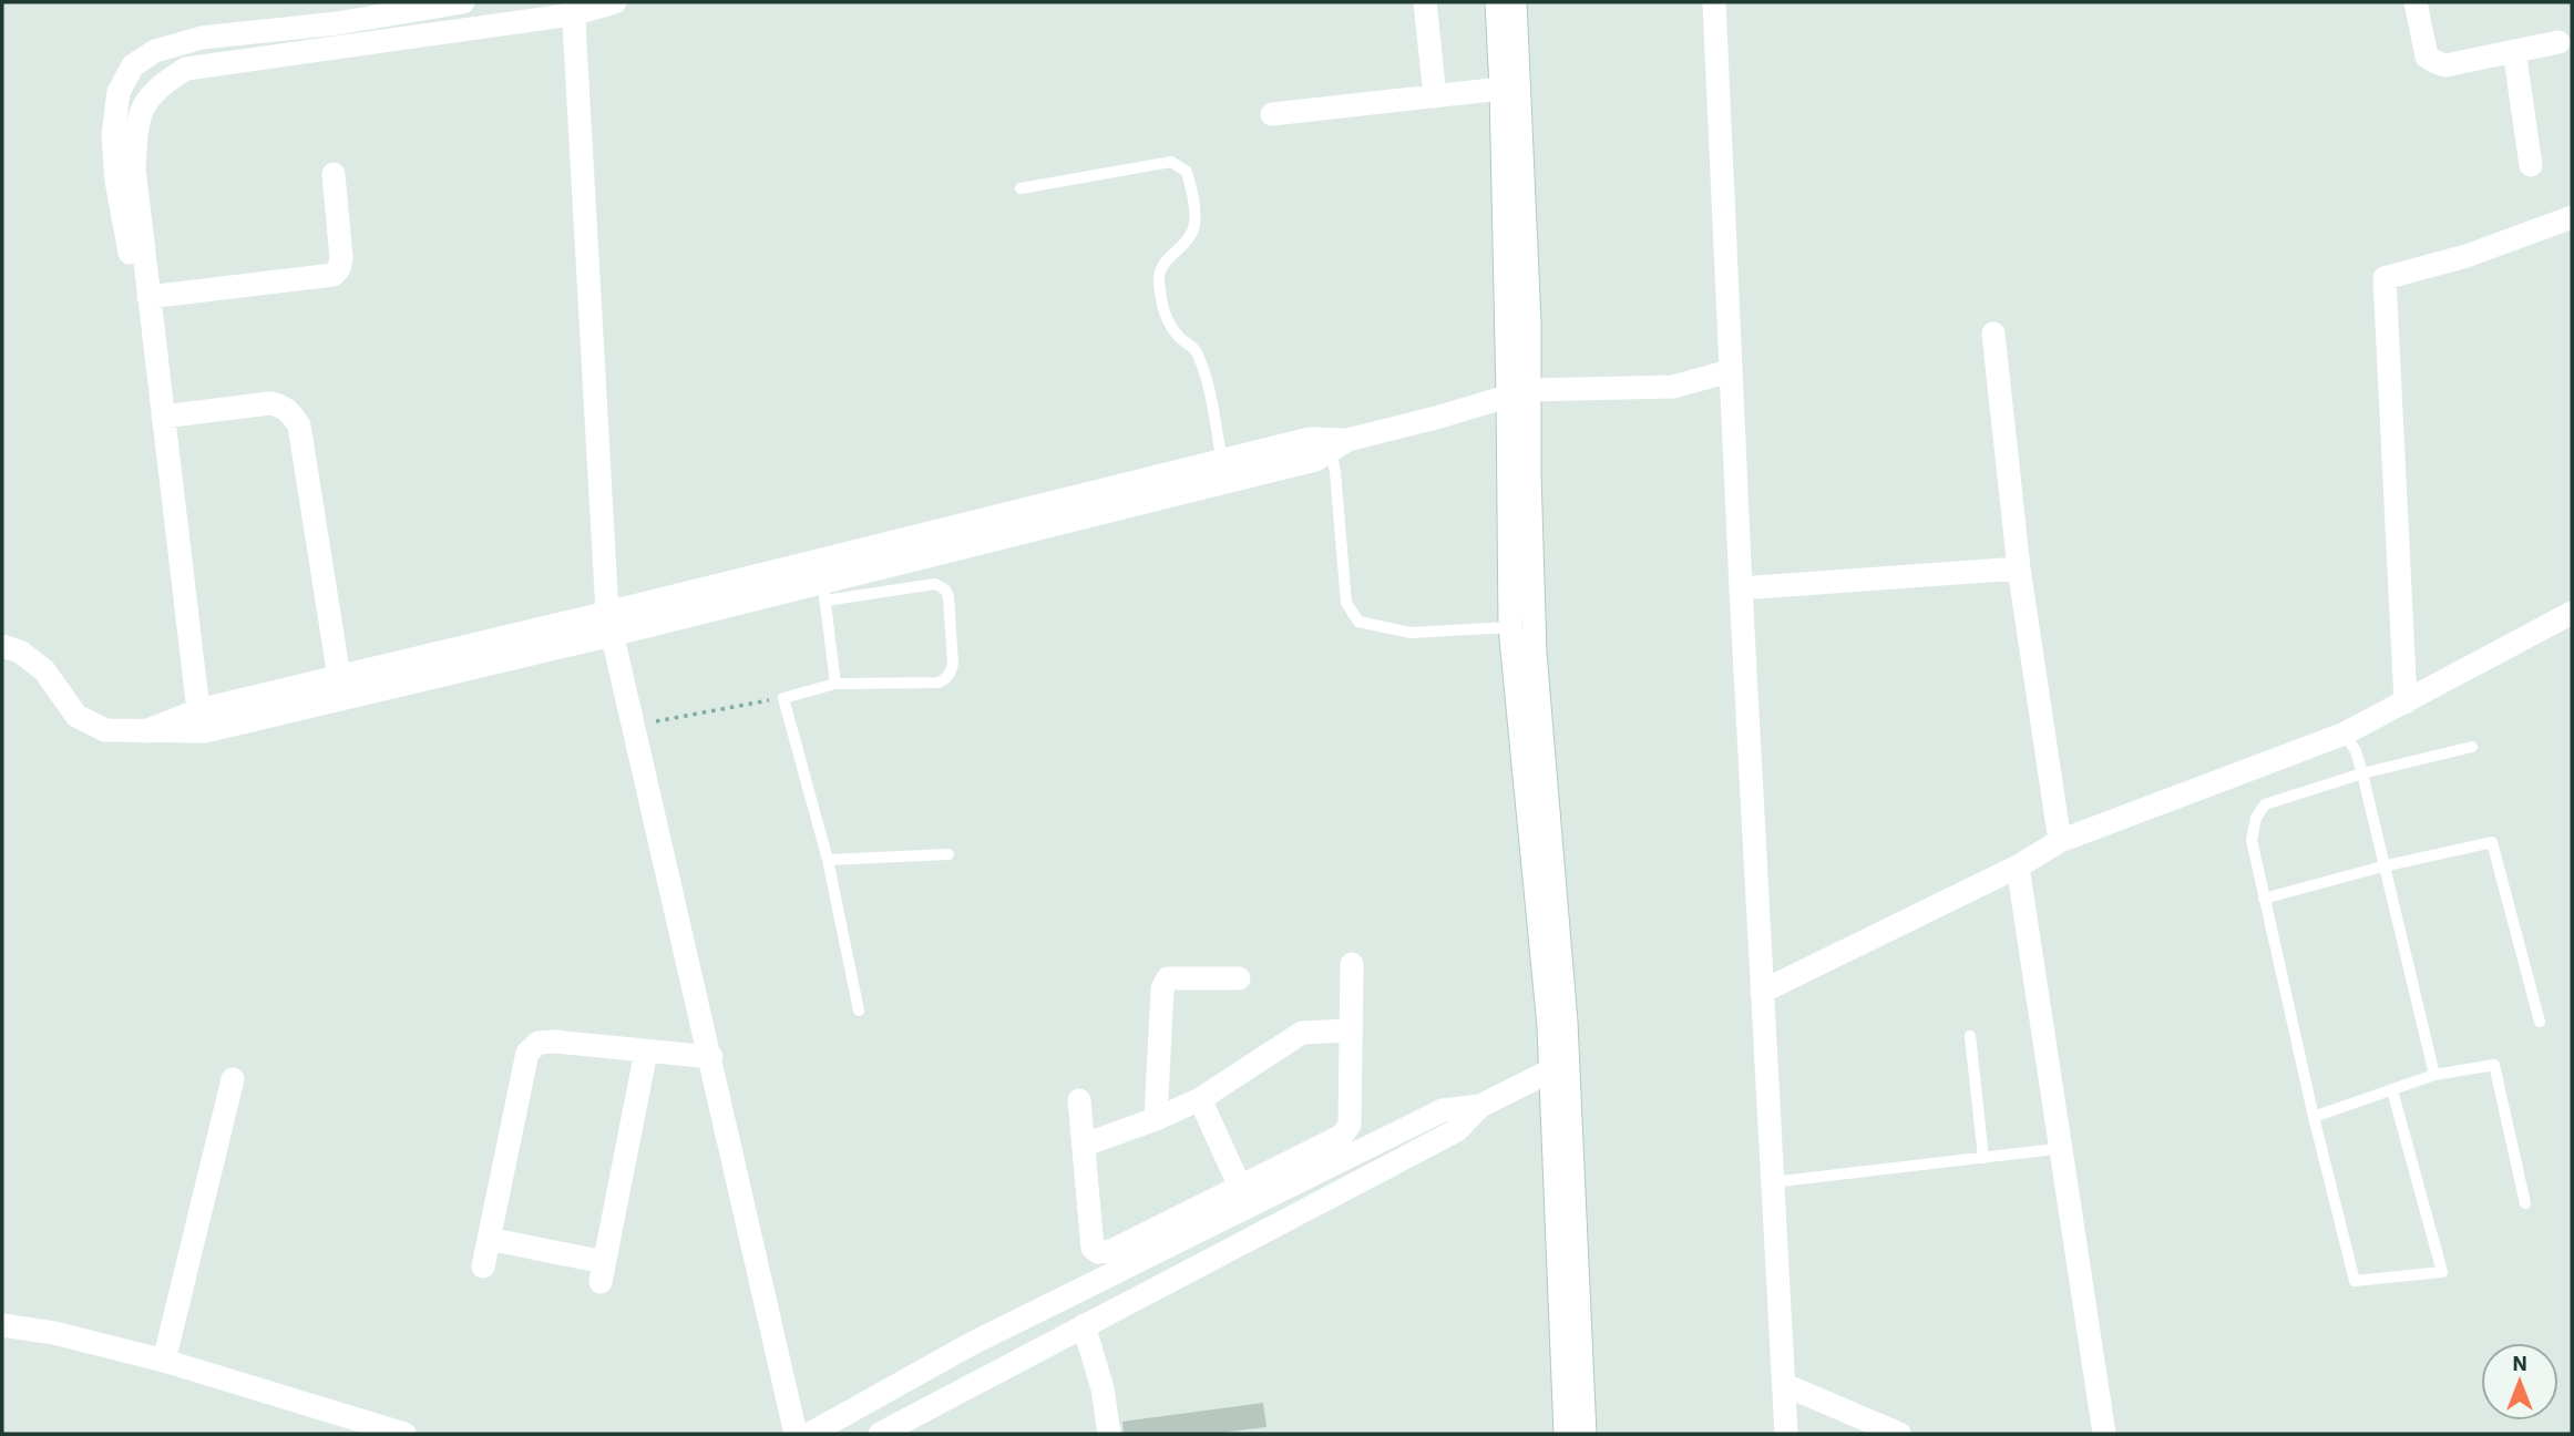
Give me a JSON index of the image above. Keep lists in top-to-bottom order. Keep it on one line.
{"north":"top"}
